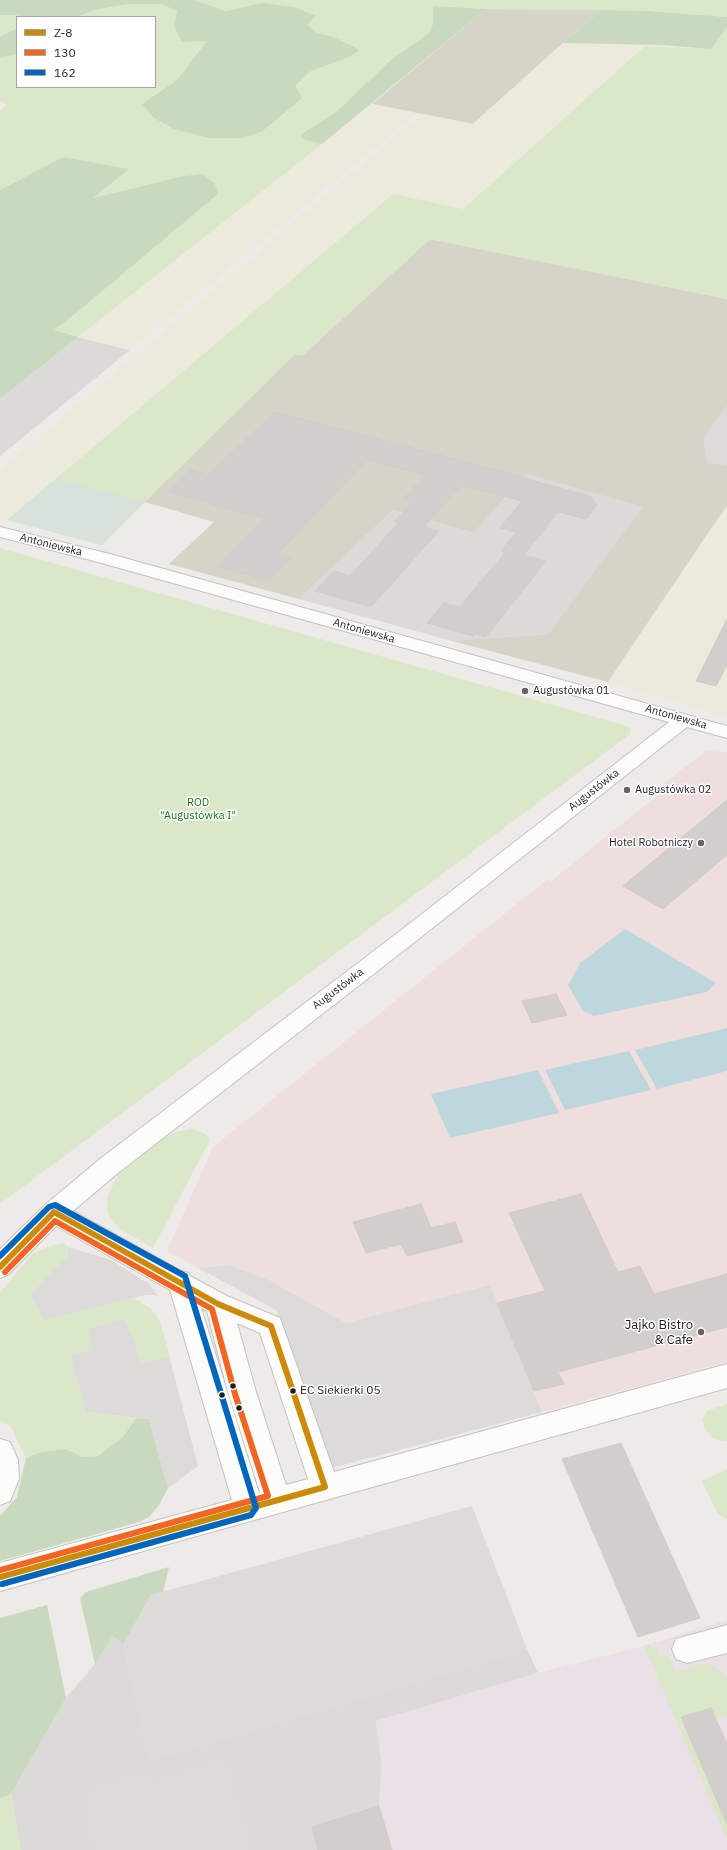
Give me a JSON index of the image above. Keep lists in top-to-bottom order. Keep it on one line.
{"streets":{"street":["Antoniewska","Augustówka"]},"crossings":[["Antoniewska","Augustówka"]],"parks":["ROD \"Augustówka I\""],"places":["Augustówka 01","Augustówka 02","Hotel Robotniczy","Jajko Bistro & Cafe","EC Siekierki 05"],"lines":["transit line 162","transit line Z-8","transit line 130"],"legend":["Z-8","130","162"]}
